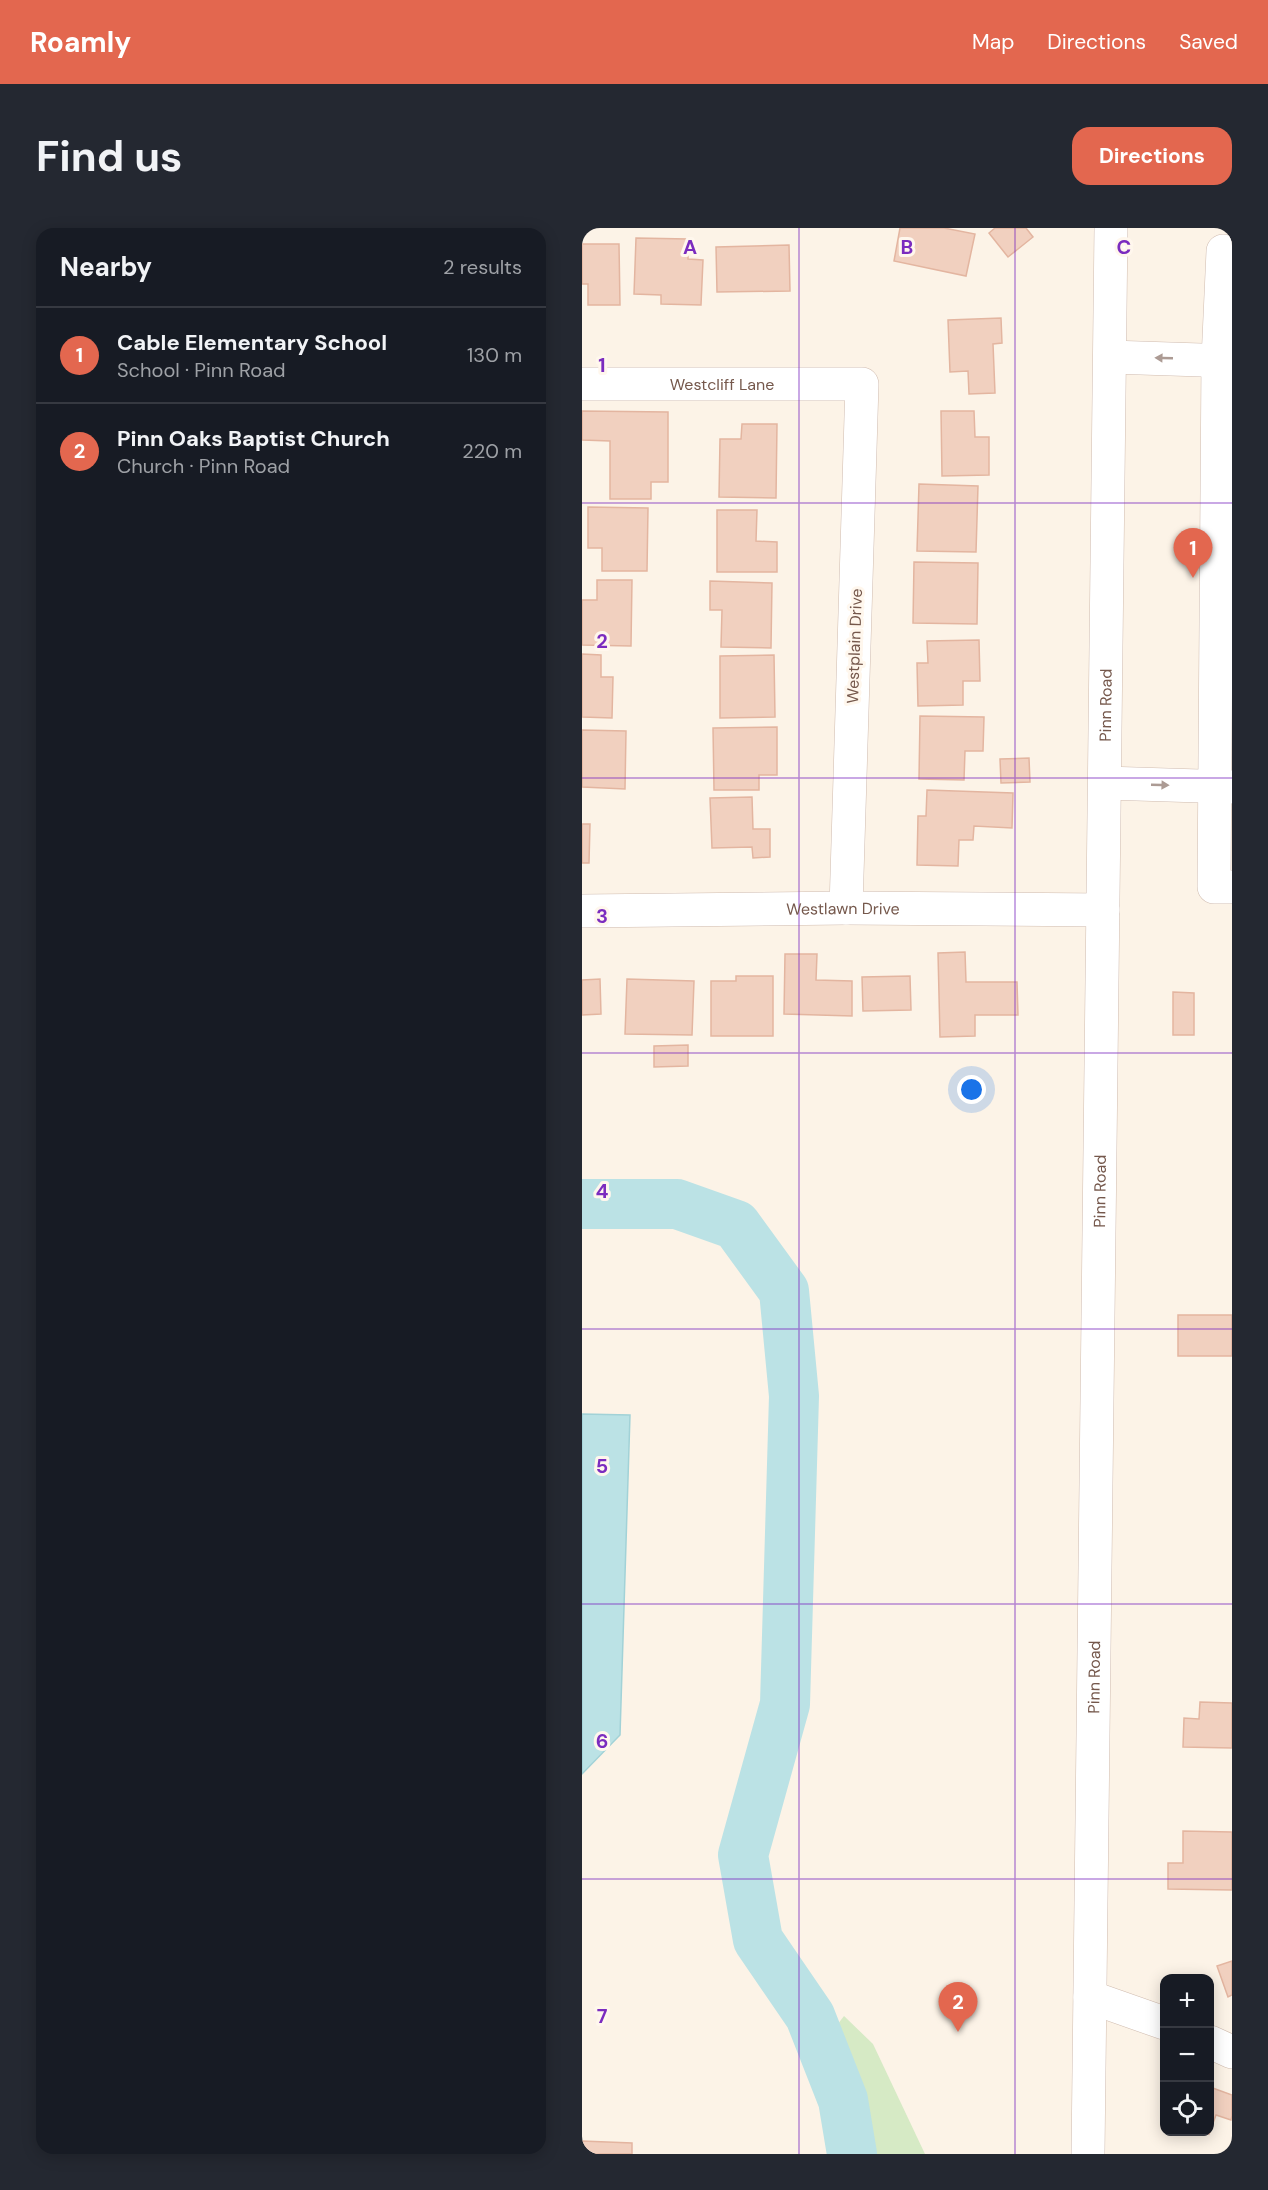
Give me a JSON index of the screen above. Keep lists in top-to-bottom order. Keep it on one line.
{"streets":{"street":["Westcliff Lane","Westplain Drive","Pinn Road","Westlawn Drive"]},"crossings":[["Westcliff Lane","Westplain Drive"],["Westplain Drive","Westlawn Drive"],["Pinn Road","Westlawn Drive"]],"page":{"header":"Roamly","nav":["Map","Directions","Saved"],"buttons":"Directions","title":"Find us","heading":["Nearby","2 results"],"list":[{"mark":"1","name":"Cable Elementary School","note":"School · Pinn Road","value":"130 m"},{"mark":"2","name":"Pinn Oaks Baptist Church","note":"Church · Pinn Road","value":"220 m"}],"pins":["1","2"],"map_buttons":["+","−"]},"grid":{"columns":["A","B","C"],"rows":["1","2","3","4","5","6","7"]}}
